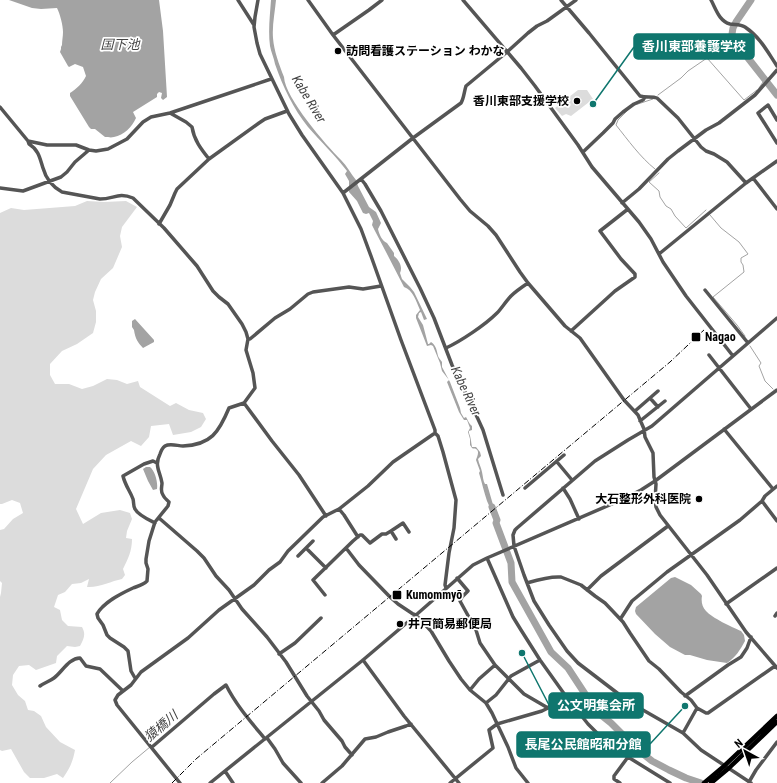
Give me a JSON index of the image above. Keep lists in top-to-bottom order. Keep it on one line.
{"water":["国下池","Kabe River","猿橋川"],"places":{"other":["訪問看護ステーション わかな","香川東部支援学校","香川東部養護学校","大石整形外科医院","井戸簡易郵便局","公文明集会所","長尾公民館昭和分館"],"transit":["Nagao","Kumommyō"]},"north":"top left"}
